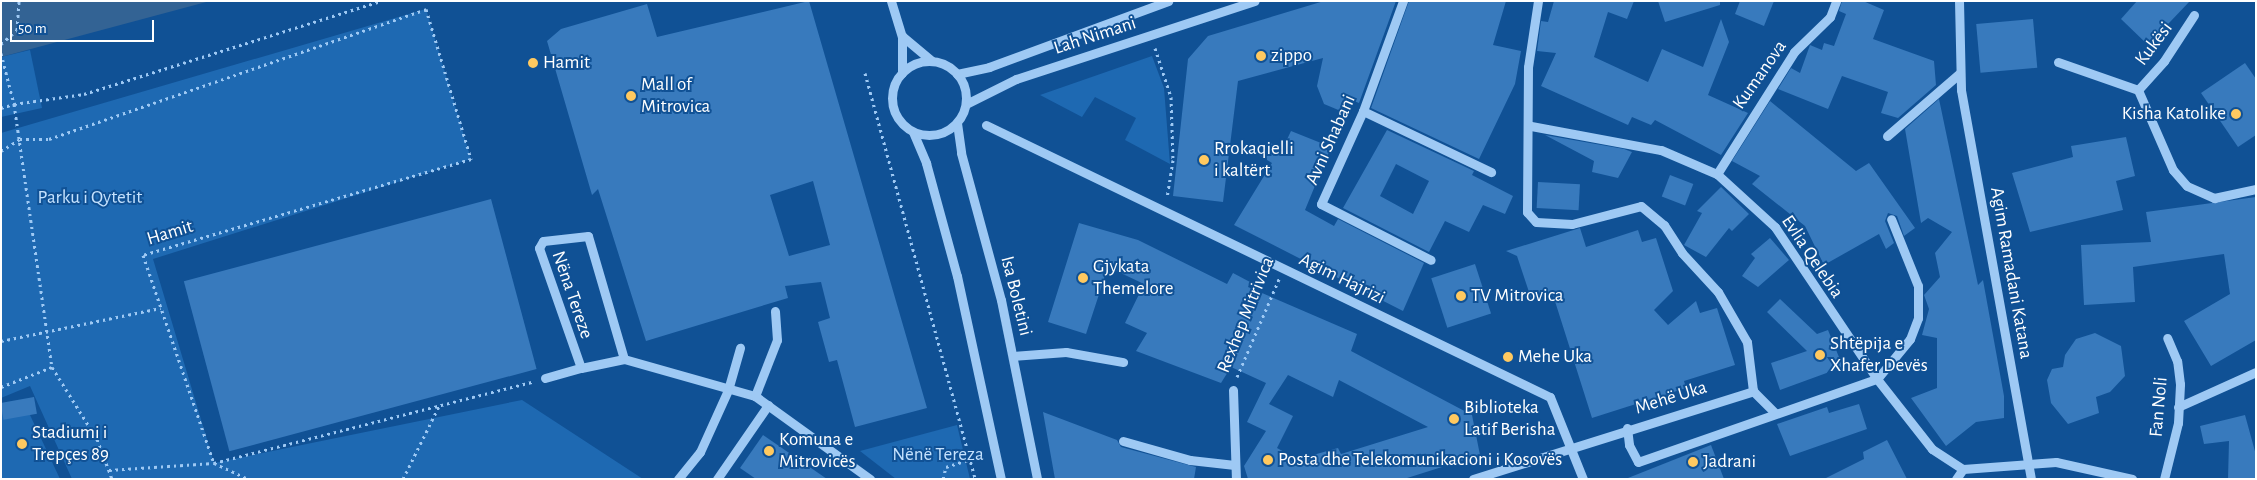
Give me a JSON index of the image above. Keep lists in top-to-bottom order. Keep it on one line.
{"streets":{"street":["Lah Nimani","Kukësi","Kumanova","Avni Shabani","Evlia Qelebia","Agim Ramadani Katana","Agim Hajrizi","Nëna Tereze","Isa Boletini","Rexhep Mitrivica","Mehë Uka","Fan Noli"],"path":["Hamit"]},"crossings":[["Lah Nimani","Isa Boletini"],["Kumanova","Evlia Qelebia"],["Evlia Qelebia","Mehë Uka"],["Agim Hajrizi","Rexhep Mitrivica"]],"parks":["Parku i Qytetit","Nënë Tereza"],"places":["zippo","Hamit","Mall of Mitrovica","Kisha Katolike","Rrokaqielli i kaltërt","Gjykata Themelore","TV Mitrovica","Shtëpija e Xhafer Devës","Mehe Uka","Biblioteka Latif Berisha","Stadiumi i Trepçes 89","Komuna e Mitrovicës","Posta dhe Telekomunikacioni i Kosovës","Jadrani"],"scale_bar":"50 m"}
